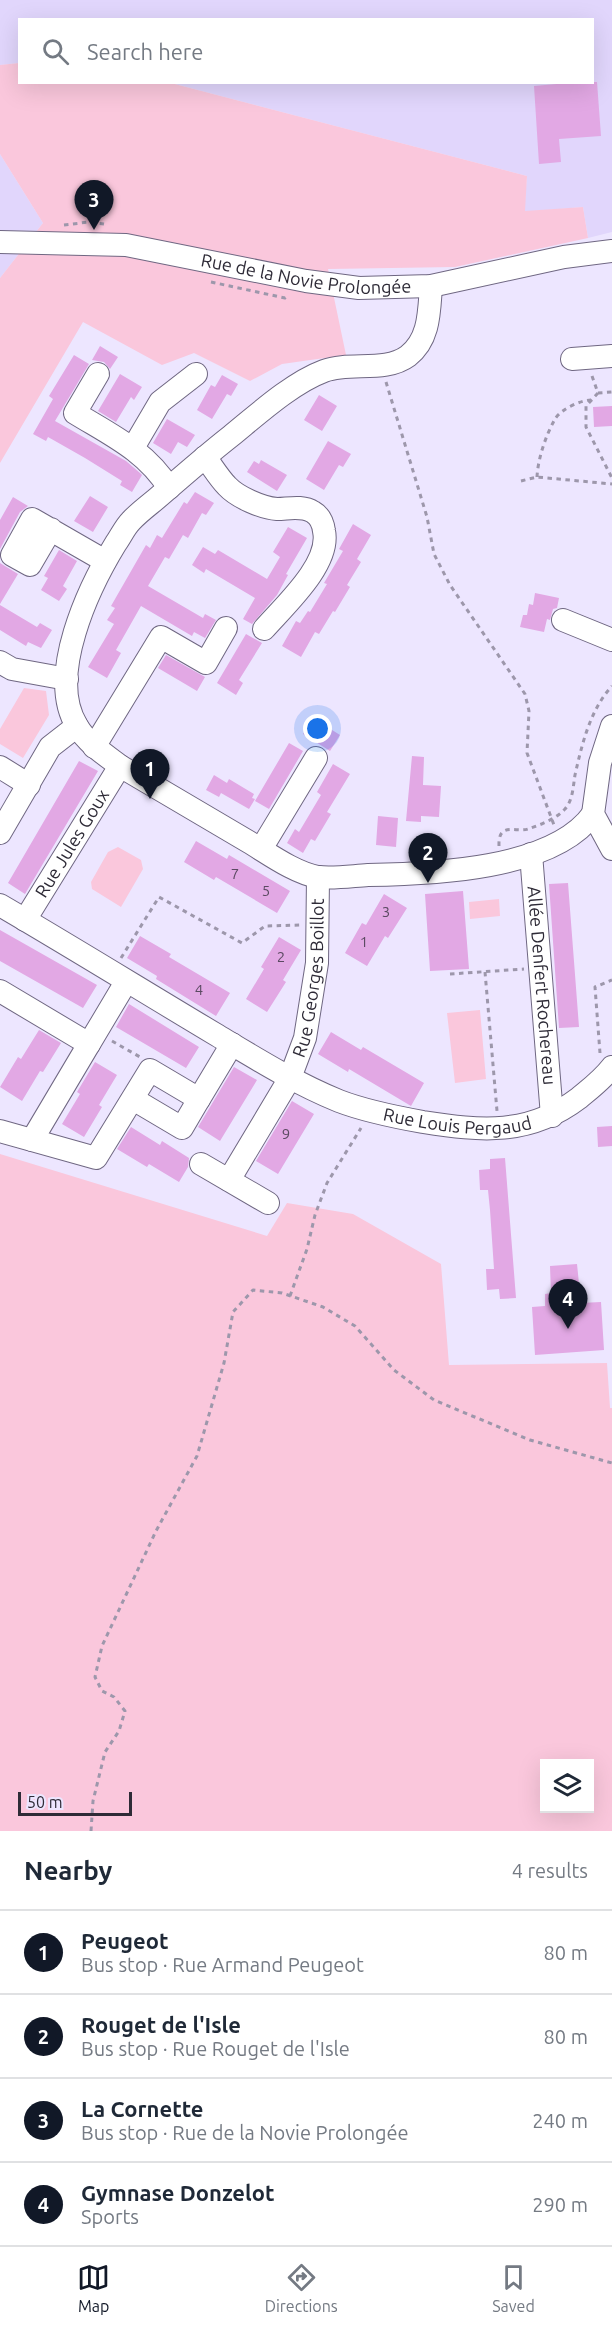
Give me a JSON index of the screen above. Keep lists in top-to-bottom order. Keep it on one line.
{"streets":{"street":["Rue de la Novie Prolongée","Rue Jules Goux","Rue Georges Boillot","Allée Denfert Rochereau","Rue Louis Pergaud"]},"crossings":[["Rue Jules Goux","Rue Louis Pergaud"],["Rue Georges Boillot","Rue Louis Pergaud"],["Allée Denfert Rochereau","Rue Louis Pergaud"]],"house_numbers":["7","5","3","1","2","4","9"],"scale_bar":"50 m","page":{"search":"Search here","pins":["3","1","2","4"],"scale":"50 m","heading":["Nearby","4 results"],"list":[{"mark":"1","name":"Peugeot","note":"Bus stop · Rue Armand Peugeot","value":"80 m"},{"mark":"2","name":"Rouget de l'Isle","note":"Bus stop · Rue Rouget de l'Isle","value":"80 m"},{"mark":"3","name":"La Cornette","note":"Bus stop · Rue de la Novie Prolongée","value":"240 m"},{"mark":"4","name":"Gymnase Donzelot","note":"Sports","value":"290 m"}],"nav":["Map","Directions","Saved"]}}
